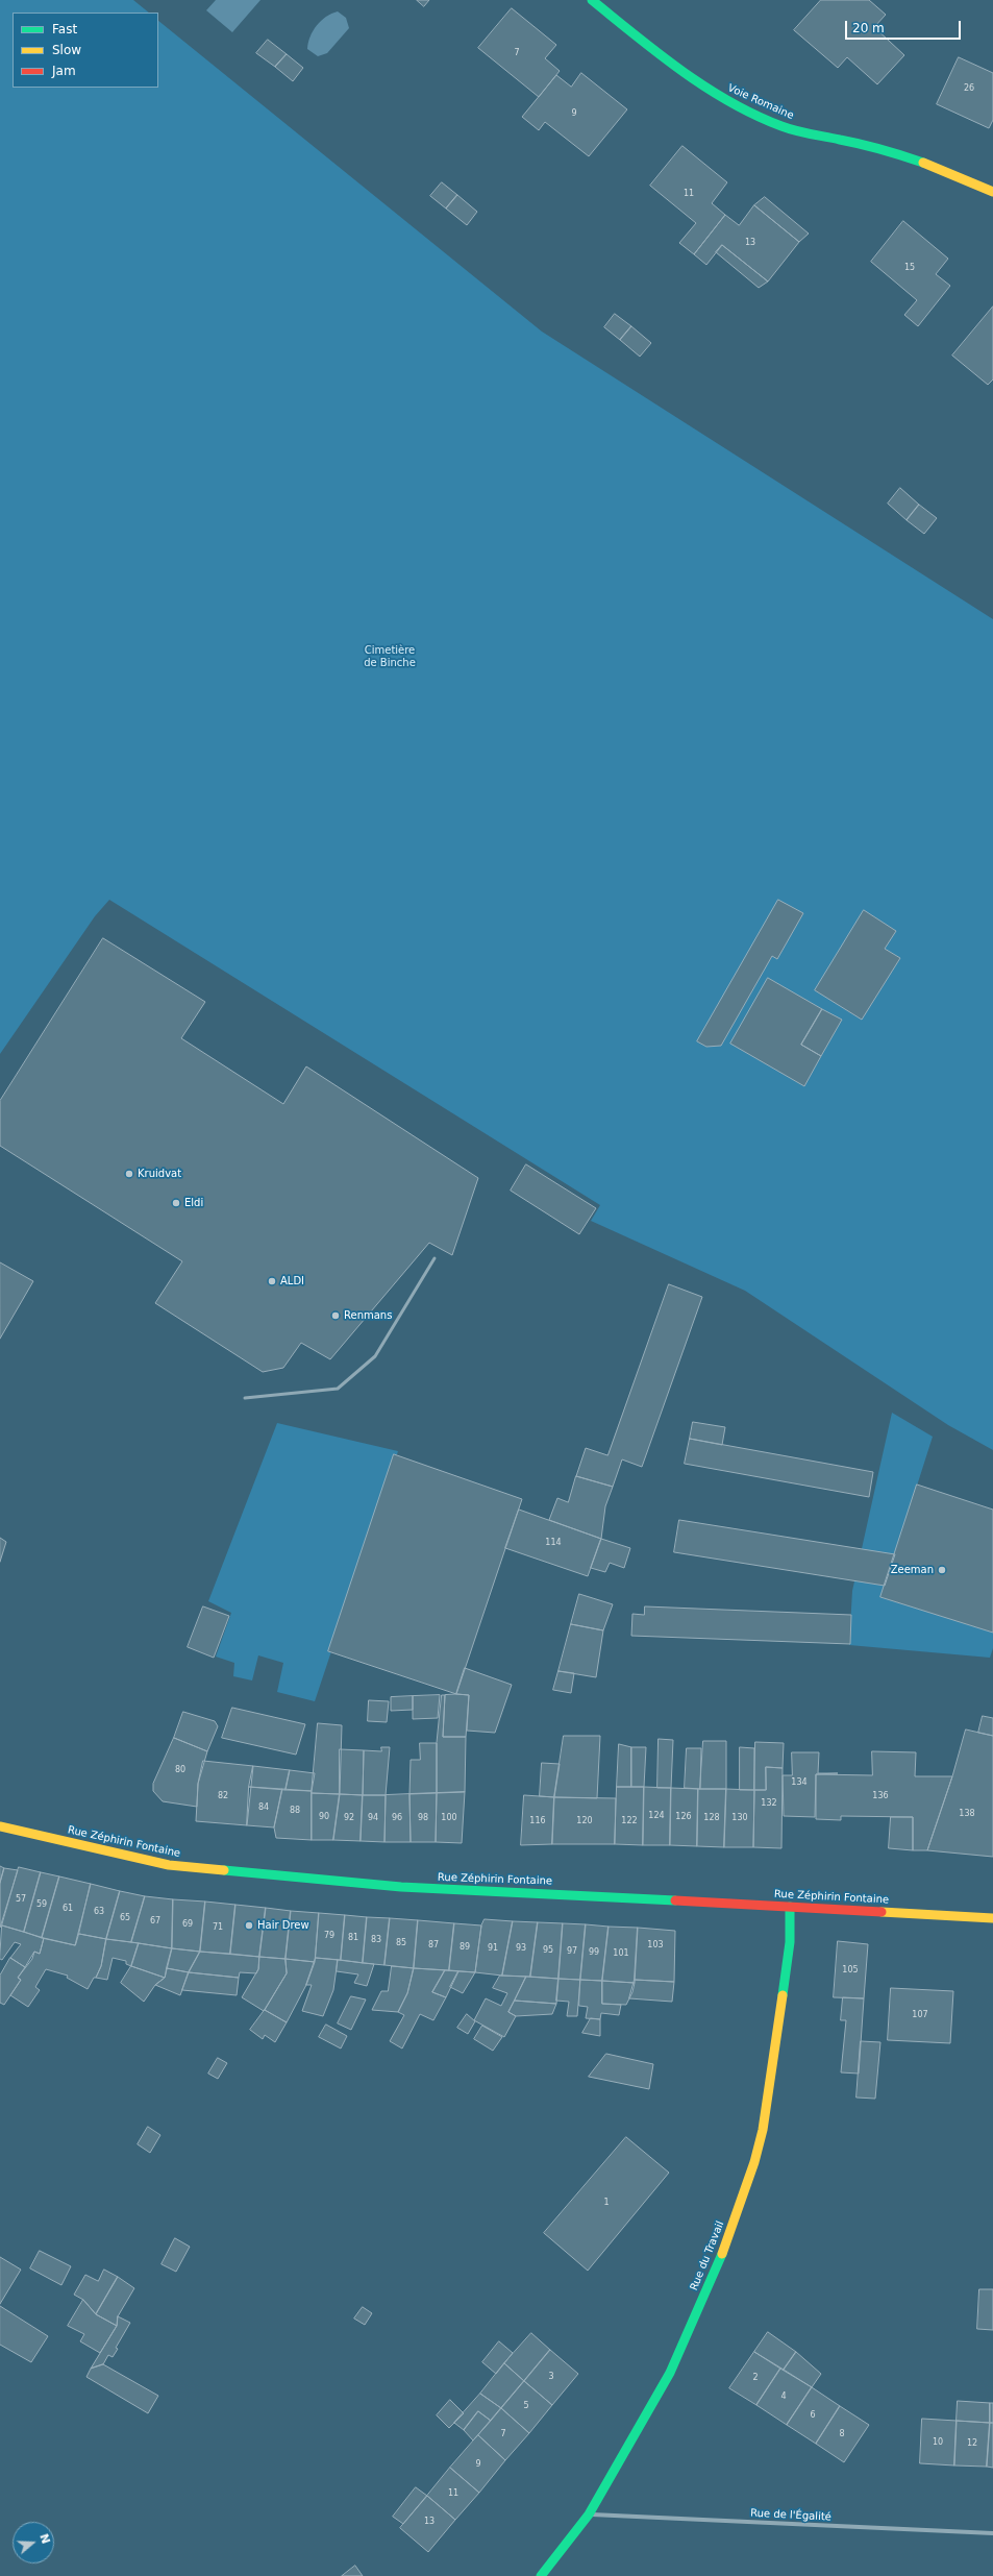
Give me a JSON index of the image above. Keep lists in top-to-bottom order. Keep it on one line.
{"streets":{"street":["Voie Romaine","Rue Zéphirin Fontaine","Rue du Travail","Rue de l'Égalité"]},"crossings":[["Rue Zéphirin Fontaine","Rue du Travail"],["Rue du Travail","Rue de l'Égalité"]],"parks":["Cimetière de Binche"],"places":["Kruidvat","Eldi","ALDI","Renmans","Zeeman","Hair Drew"],"house_numbers":["7","26","9","11","13","15","114","80","134","82","136","132","84","88","138","124","90","126","92","94","96","98","100","128","130","116","120","122","57","59","61","63","65","67","69","71","79","81","83","85","87","103","89","91","93","95","97","99","101","105","107","1","3","2","4","5","6","7","8","10","12","9","11","13"],"legend":["Fast","Slow","Jam"],"scale_bar":"20 m","north":"right"}
